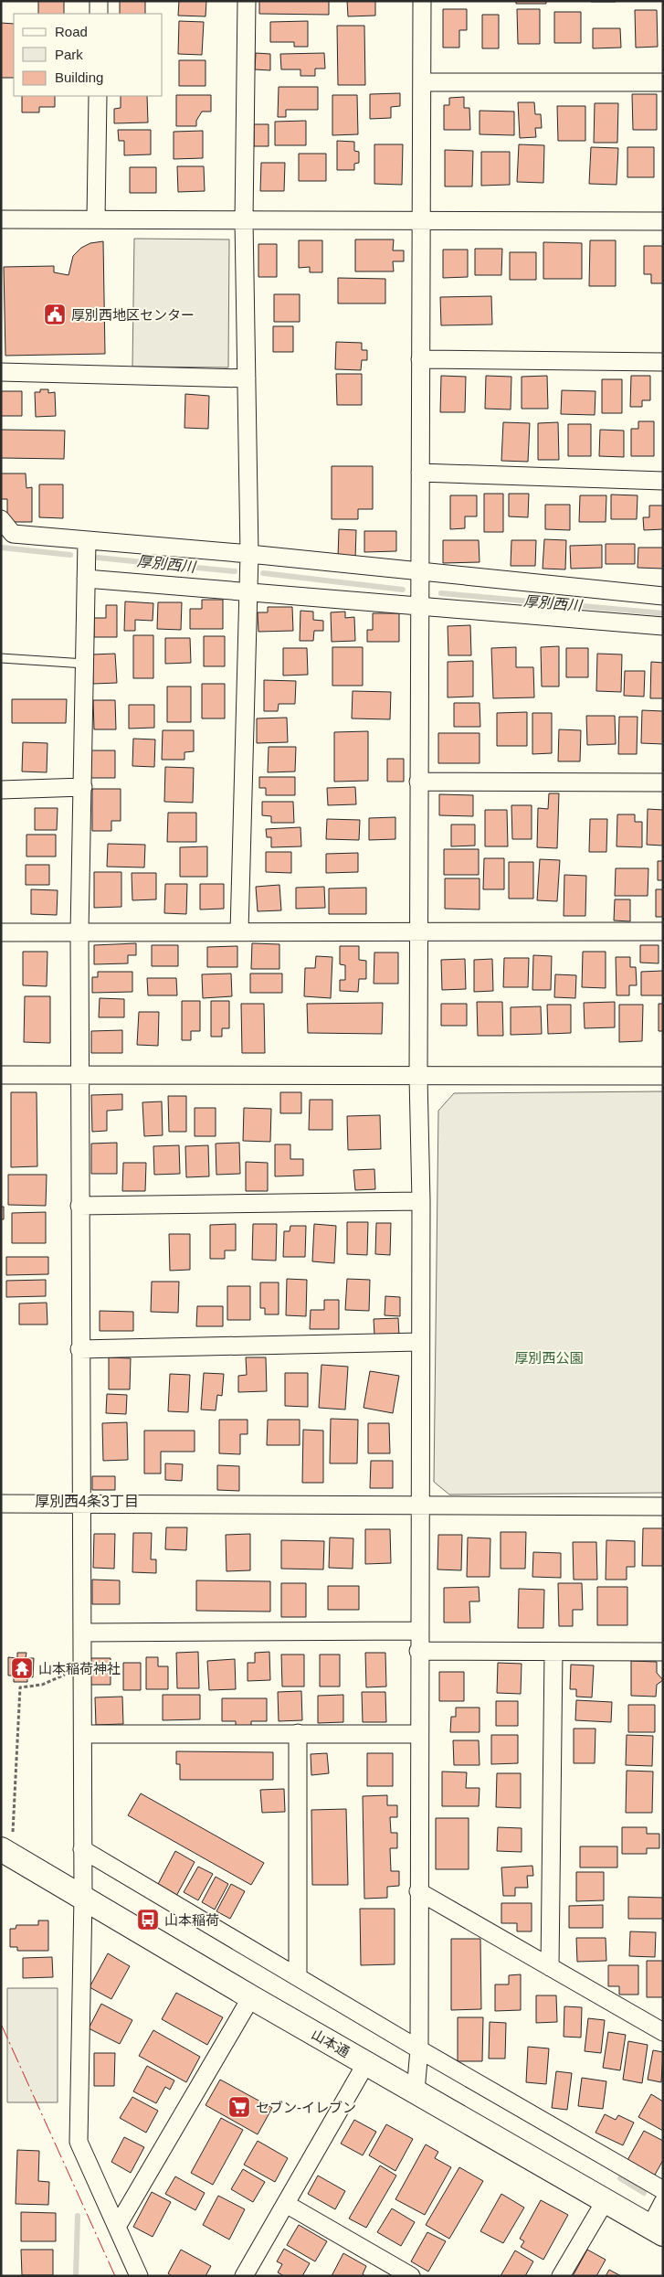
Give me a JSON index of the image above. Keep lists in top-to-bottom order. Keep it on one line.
{"streets":{"street":["山本通"]},"districts":["厚別西4条3丁目"],"water":["厚別西川"],"parks":["厚別西公園"],"places":{"public building":["厚別西地区センター"],"temple":["山本稲荷神社"],"bus stop":["山本稲荷"],"supermarket":["セブン-イレブン"]},"legend":["Road","Park","Building"]}
